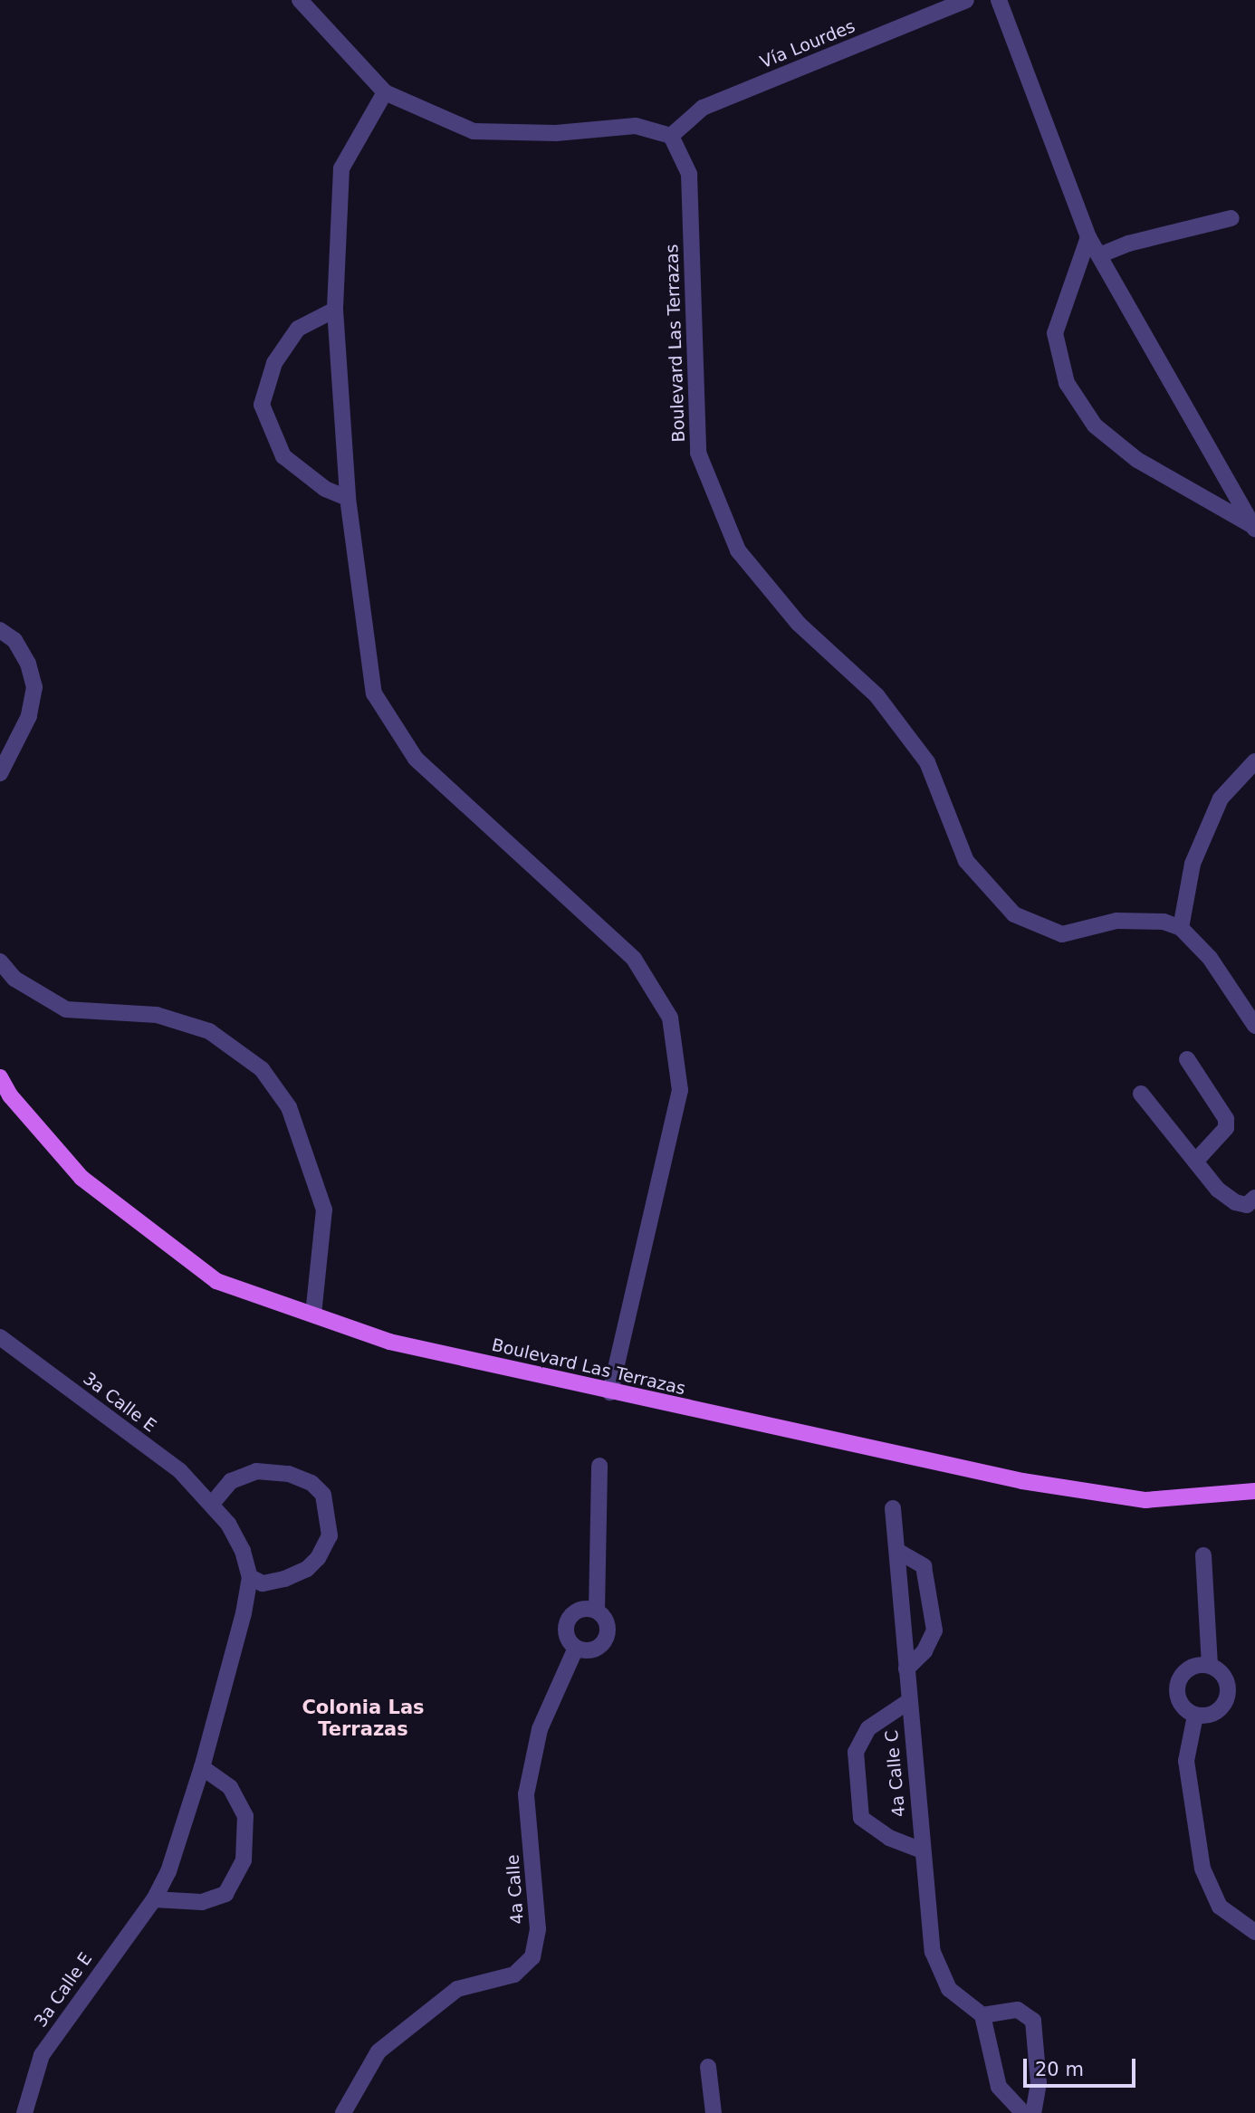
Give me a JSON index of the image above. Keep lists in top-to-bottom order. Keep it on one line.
{"streets":{"main road":["Boulevard Las Terrazas"],"street":["Vía Lourdes","3a Calle E","4a Calle C","4a Calle"]},"crossings":[["Vía Lourdes","Boulevard Las Terrazas"]],"districts":["Colonia Las Terrazas"],"scale_bar":"20 m"}
